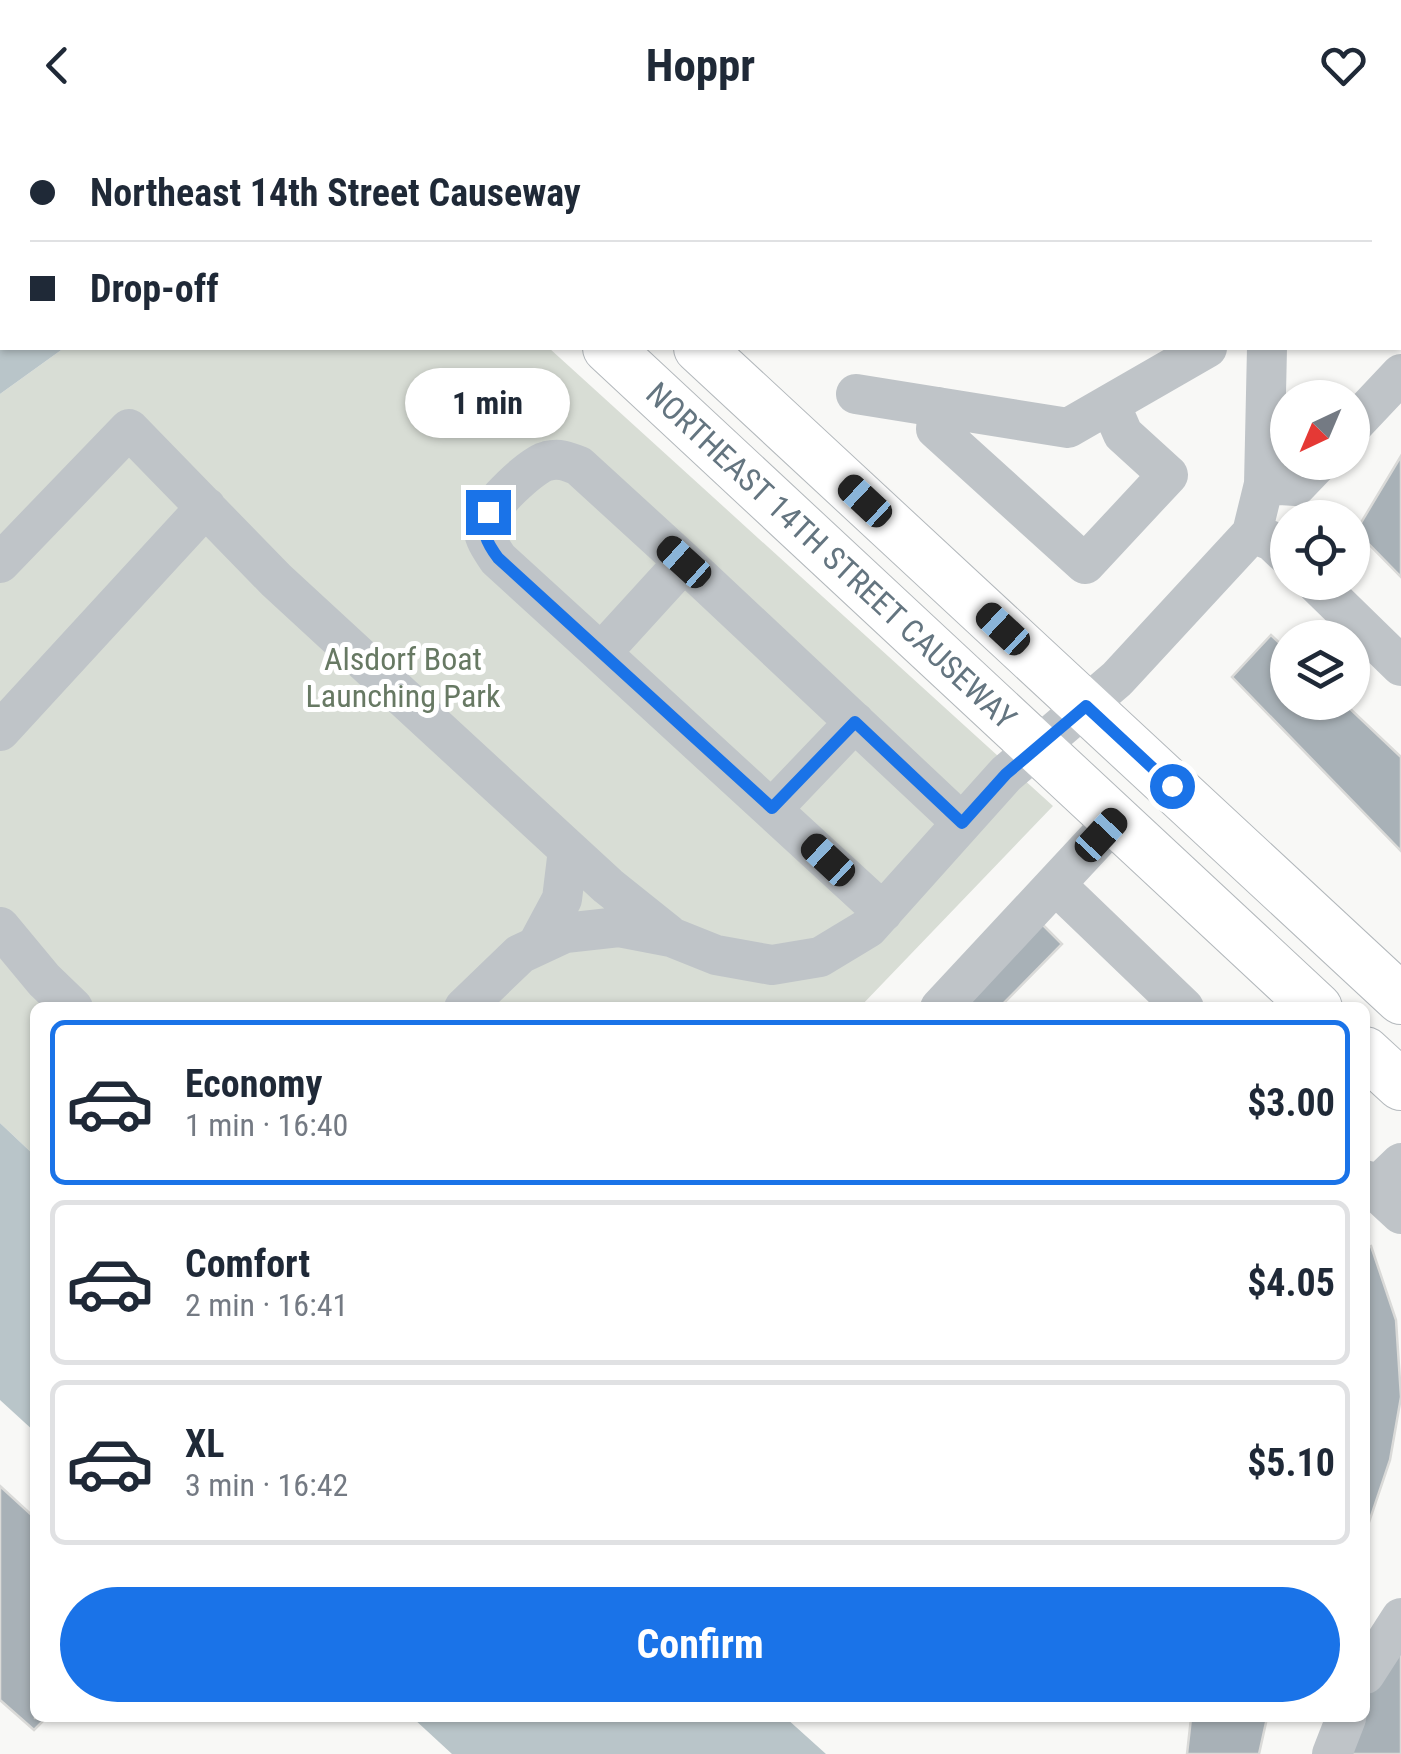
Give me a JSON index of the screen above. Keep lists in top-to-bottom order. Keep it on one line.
{"streets":{"main road":["NORTHEAST 14TH STREET CAUSEWAY"]},"parks":["Alsdorf Boat Launching Park"],"north":"bottom left","page":{"header":"Hoppr","banner":["Northeast 14th Street Causeway","Drop-off"],"bubble":"1 min","list":[{"name":"Economy","note":"1 min · 16:40","value":"$3.00"},{"name":"Comfort","note":"2 min · 16:41","value":"$4.05"},{"name":"XL","note":"3 min · 16:42","value":"$5.10"}],"buttons":"Confirm"}}
